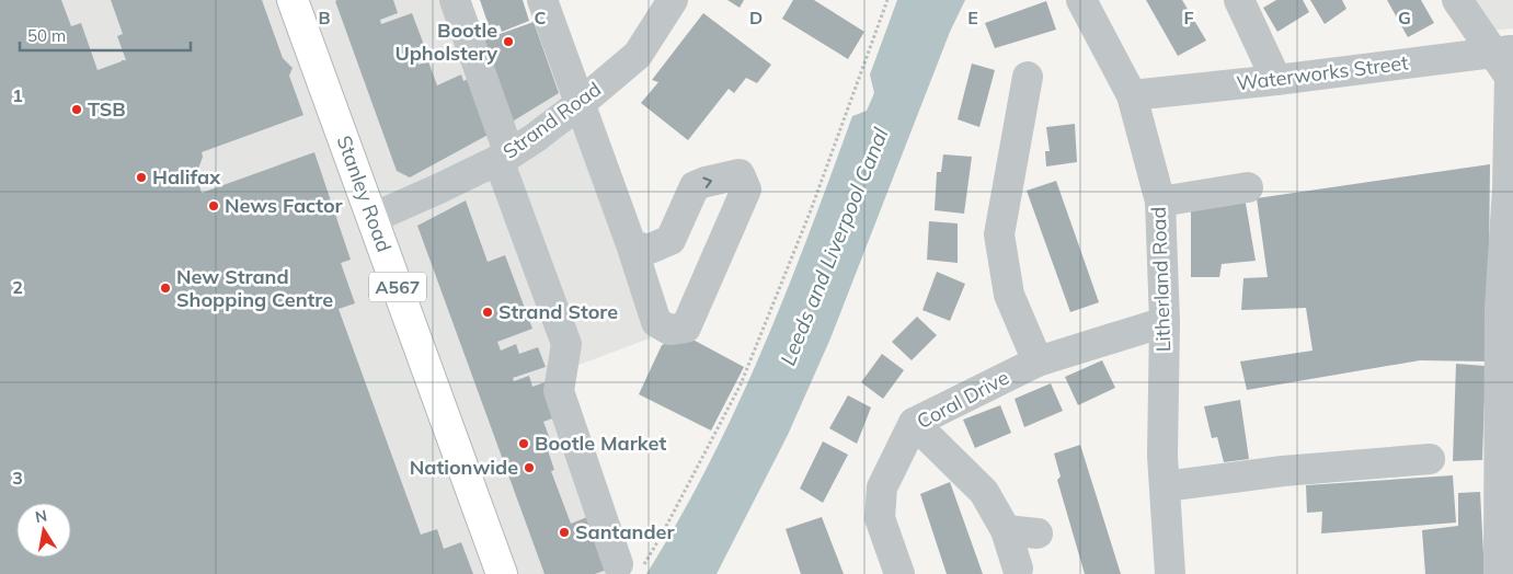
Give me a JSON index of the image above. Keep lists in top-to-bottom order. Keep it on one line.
{"streets":{"main road":["Stanley Road","A567"],"street":["Waterworks Street","Strand Road","Litherland Road","Coral Drive"]},"crossings":[["Waterworks Street","Litherland Road"],["Strand Road","Stanley Road"],["Litherland Road","Coral Drive"]],"water":["Leeds and Liverpool Canal"],"places":["Bootle Upholstery","TSB","Halifax","News Factor","New Strand Shopping Centre","Strand Store","Bootle Market","Nationwide","Santander"],"scale_bar":"50 m","north":"top","grid":{"columns":["B","C","D","E","F","G"],"rows":["1","2","3"]}}
